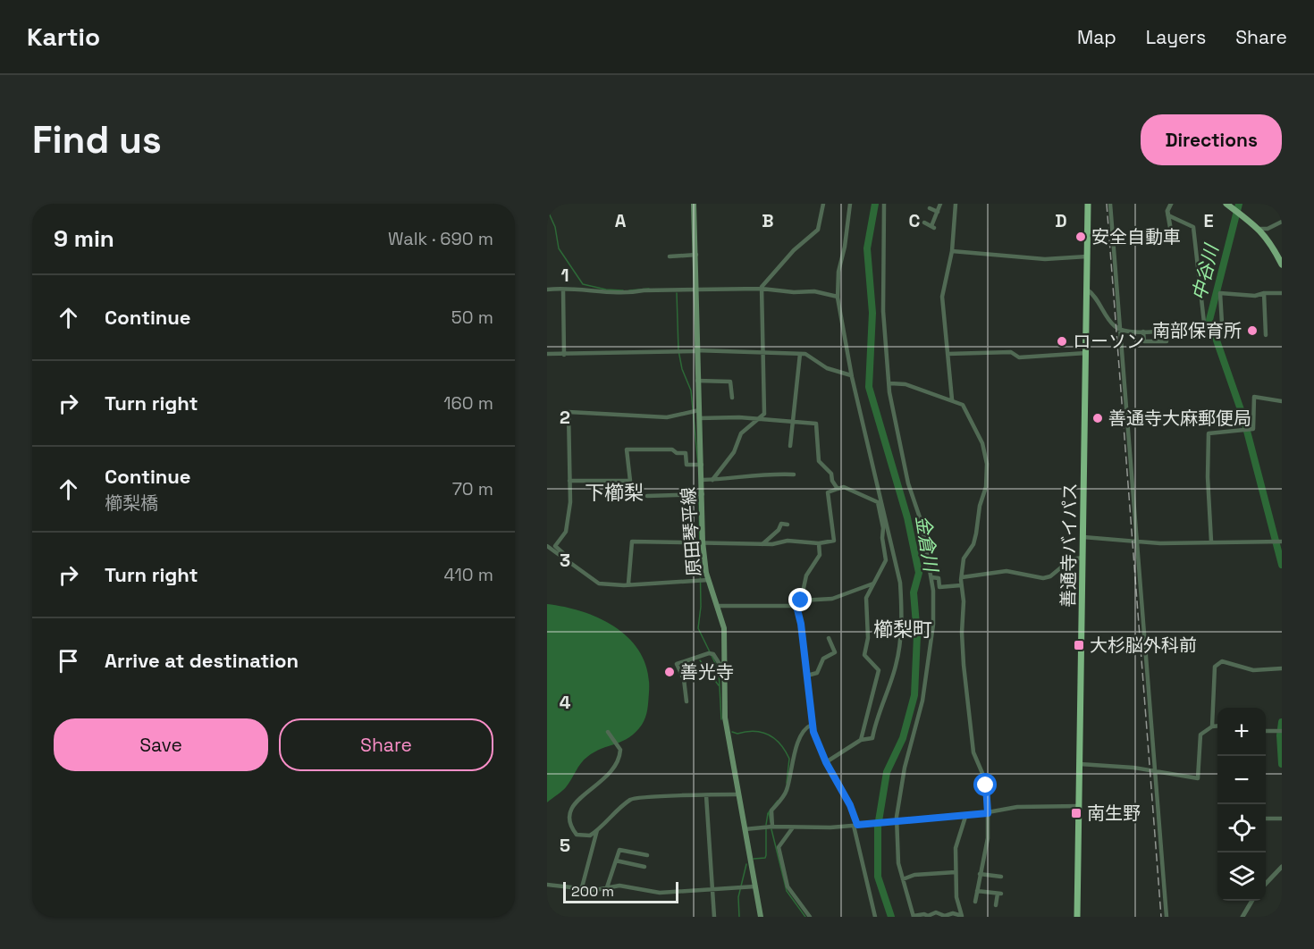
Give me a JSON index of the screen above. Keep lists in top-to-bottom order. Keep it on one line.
{"streets":{"highway":["善通寺バイパス"],"main road":["原田琴平線"]},"districts":["下櫛梨","櫛梨町"],"water":["中谷川","金倉川"],"places":{"other":["安全自動車","南部保育所","ローソン","善通寺大麻郵便局","善光寺"],"transit":["大杉脳外科前","南生野"]},"scale_bar":"200 m","page":{"header":"Kartio","nav":["Map","Layers","Share"],"buttons":["Directions",["Save","Share"]],"title":"Find us","heading":["9 min","Walk · 690 m"],"list":[["Continue","50 m"],["Turn right","160 m"],["Continue","櫛梨橋","70 m"],["Turn right","410 m"],"Arrive at destination"],"map_buttons":["+","−"],"scale":"200 m"},"grid":{"columns":["A","B","C","D","E"],"rows":["1","2","3","4","5"]}}
